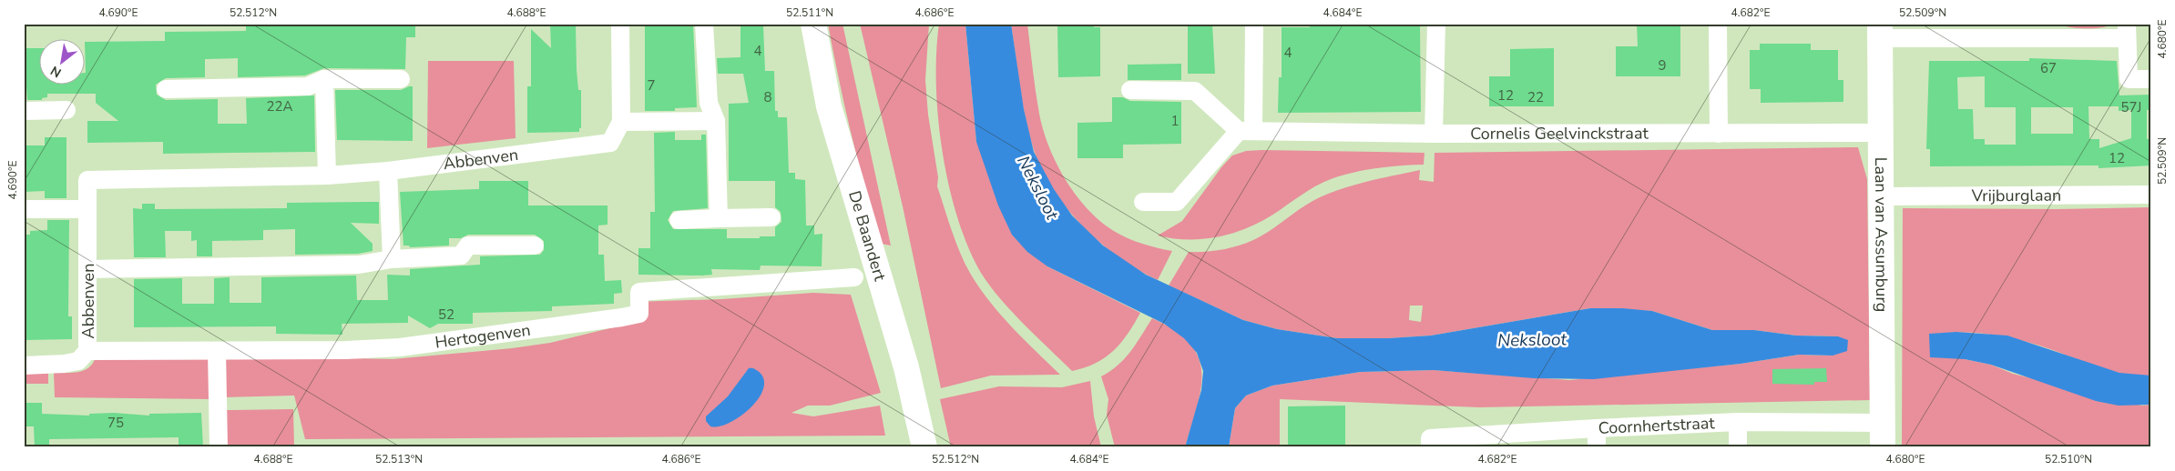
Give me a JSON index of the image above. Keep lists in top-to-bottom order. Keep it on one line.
{"streets":{"main road":["De Baandert","Laan van Assumburg"],"street":["Cornelis Geelvinckstraat","Abbenven","Vrijburglaan","Hertogenven","Coornhertstraat"]},"crossings":[["Cornelis Geelvinckstraat","Laan van Assumburg"],["Abbenven","Hertogenven"],["Vrijburglaan","Laan van Assumburg"],["Laan van Assumburg","Coornhertstraat"]],"water":["Neksloot"],"house_numbers":["4","4","9","67","7","12","8","22","22A","57J","1","12","52","75"],"north":"bottom left","coordinates":["4.690°E","52.512°N","4.688°E","52.511°N","4.686°E","4.684°E","4.682°E","52.509°N","4.680°E","52.513°N","52.510°N"]}
